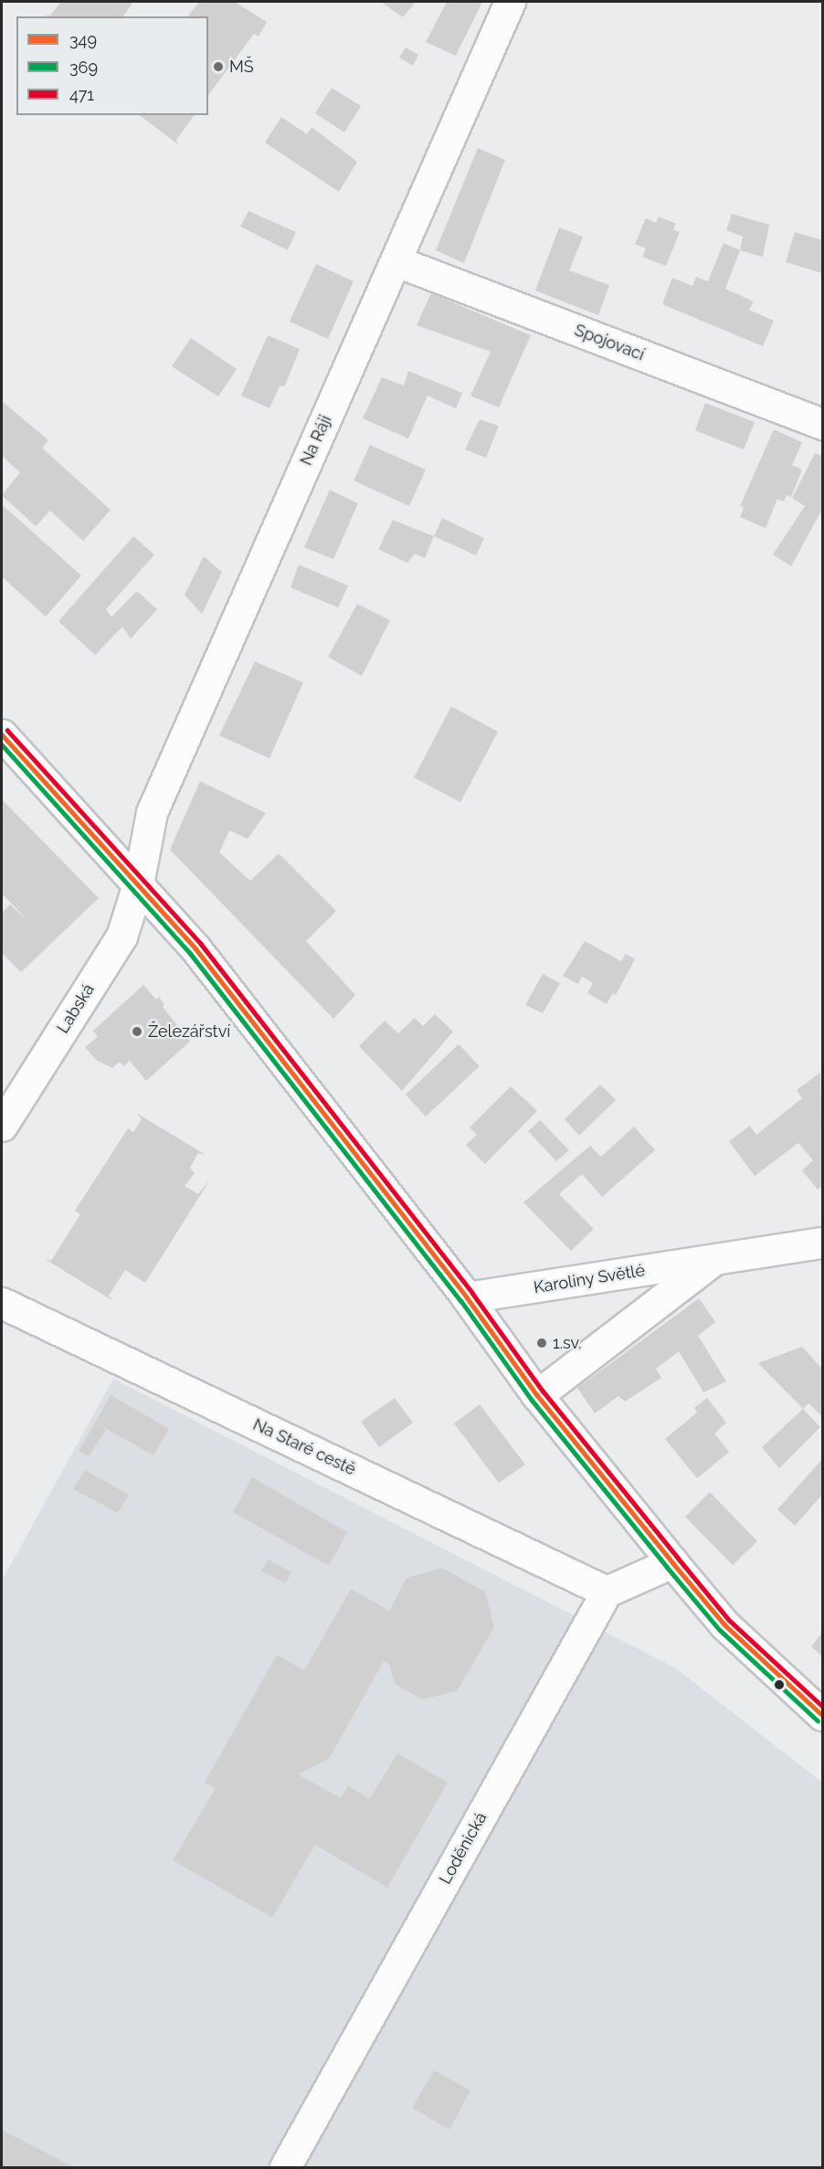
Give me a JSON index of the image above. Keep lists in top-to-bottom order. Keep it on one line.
{"streets":{"street":["Spojovací","Na Ráji","Labská","Karoliny Světlé","Na Staré cestě","Loděnická"]},"crossings":[["Spojovací","Na Ráji"],["Na Ráji","Labská"],["Na Staré cestě","Loděnická"]],"places":["MŠ","Železářství","1.sv."],"lines":["transit line 471","transit line 349","transit line 369"],"legend":["349","369","471"]}
